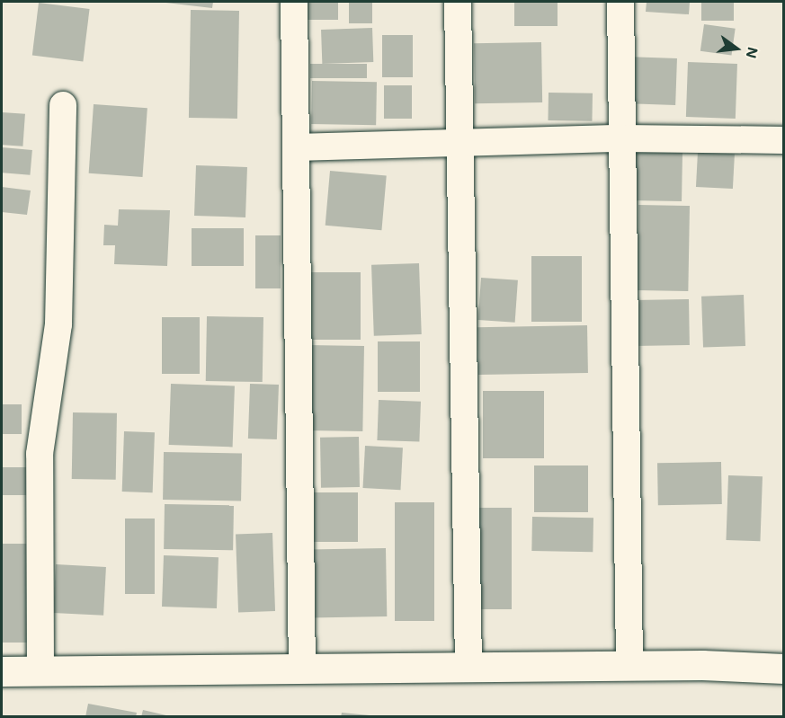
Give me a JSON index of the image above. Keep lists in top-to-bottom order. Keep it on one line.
{"north":"right"}
